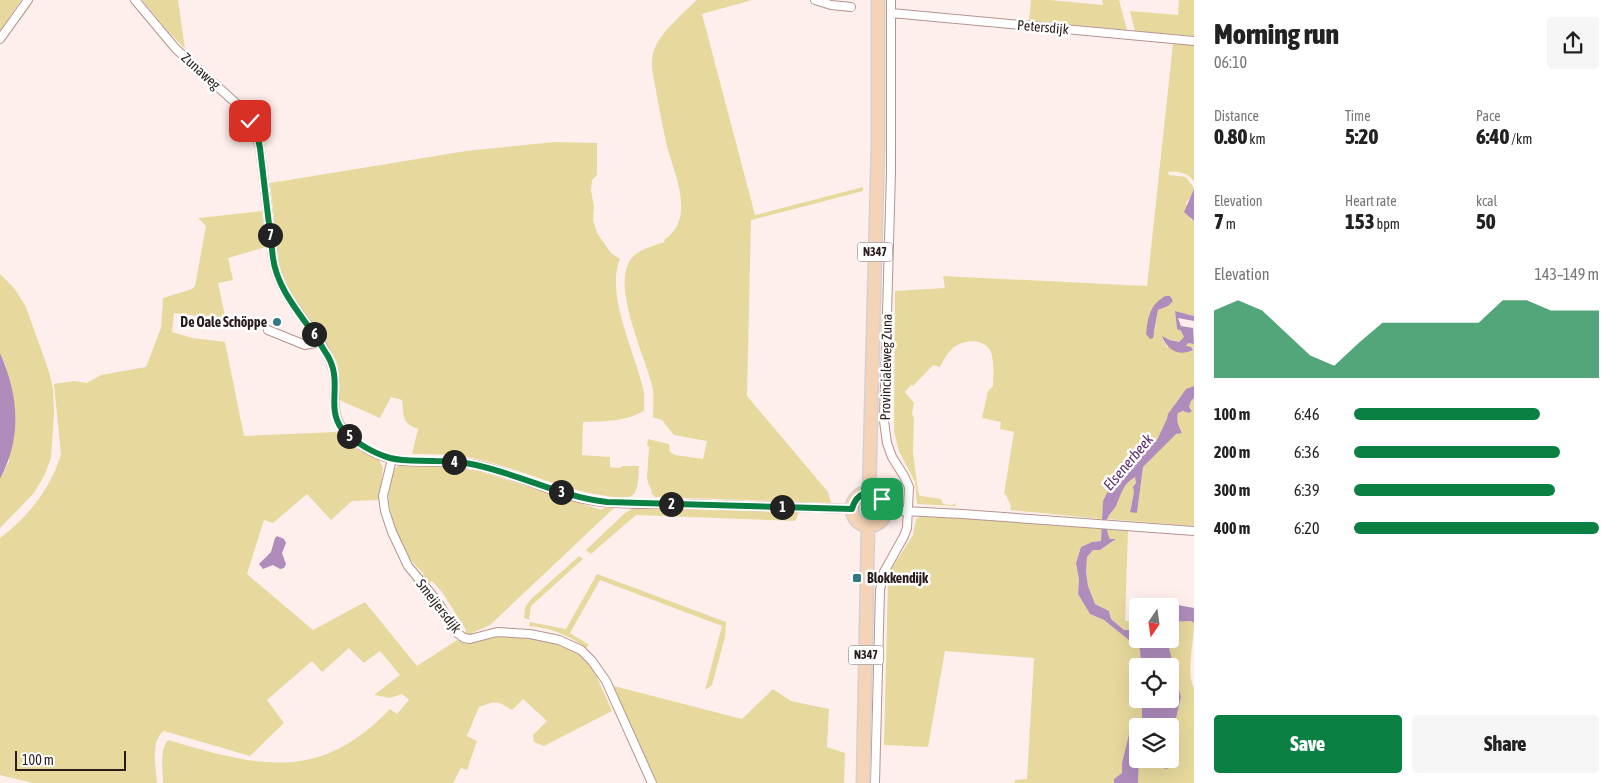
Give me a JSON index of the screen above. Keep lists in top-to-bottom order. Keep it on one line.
{"streets":{"main road":["N347","Provincialeweg Zuna"],"street":["Petersdijk","Zunaweg","Smeijersdijk"]},"crossings":[["Petersdijk","Provincialeweg Zuna"],["Zunaweg","N347"],["Zunaweg","Provincialeweg Zuna"],["Zunaweg","Smeijersdijk"],["N347","Provincialeweg Zuna"]],"water":["Elsenerbeek"],"places":{"other":["De Oale Schöppe"],"transit":["Blokkendijk"]},"scale_bar":"100 m","north":"bottom","page":{"heading":["Morning run","06:10"],"stats":[["Distance","0.80 km"],["Time","5:20"],["Pace","6:40 /km"],["Elevation","7 m"],["Heart rate","153 bpm"],["kcal","50"]],"pins":["7","6","5","4","3","2","1"],"chart":["Elevation","143–149 m"],"list":[{"name":"100 m","note":"6:46"},{"name":"200 m","note":"6:36"},{"name":"300 m","note":"6:39"},{"name":"400 m","note":"6:20"}],"buttons":["Save","Share"],"scale":"100 m"}}
